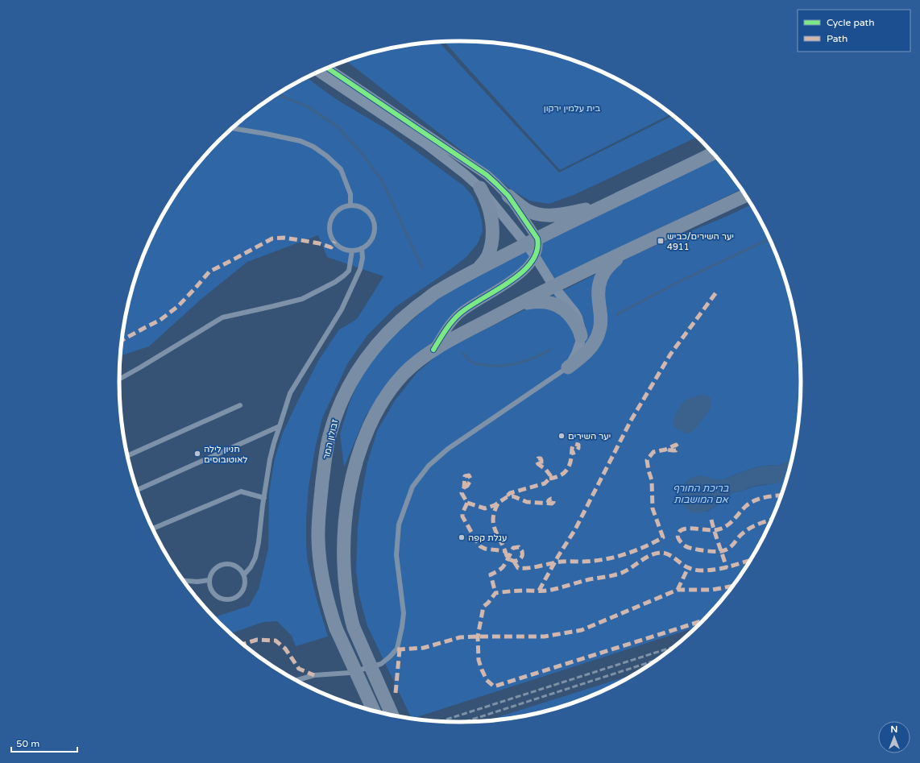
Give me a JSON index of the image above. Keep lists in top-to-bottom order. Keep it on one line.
{"streets":{"main road":["זבולון המר"]},"water":["בריכת החורף אם המושבות"],"parks":["בית עלמין ירקון"],"places":{"transit":["יער השירים/כביש 4911"],"other":["יער השירים","חניון לילה לאוטובוסים","עגלת קפה"]},"legend":["Cycle path","Path"],"scale_bar":"50 m","north":"top"}
